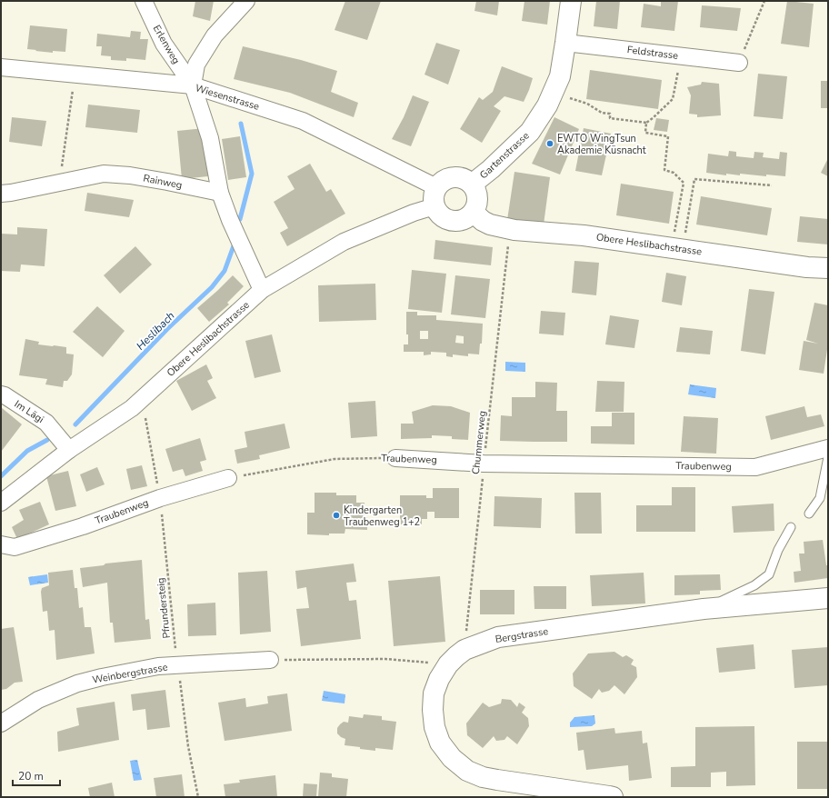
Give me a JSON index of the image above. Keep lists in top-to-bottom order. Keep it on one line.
{"streets":{"street":["Erlenweg","Feldstrasse","Wiesenstrasse","Gartenstrasse","Rainweg","Obere Heslibachstrasse","Im Lägi","Traubenweg","Bergstrasse","Weinbergstrasse"],"path":["Chummerweg","Pfrundersteig"]},"crossings":[["Erlenweg","Wiesenstrasse"],["Feldstrasse","Gartenstrasse"],["Wiesenstrasse","Gartenstrasse"],["Wiesenstrasse","Obere Heslibachstrasse"],["Gartenstrasse","Obere Heslibachstrasse"],["Obere Heslibachstrasse","Im Lägi"],["Chummerweg","Traubenweg"],["Chummerweg","Bergstrasse"],["Traubenweg","Pfrundersteig"],["Pfrundersteig","Weinbergstrasse"]],"water":["Heslibach"],"places":["EWTO WingTsun Akademie Küsnacht","Kindergarten Traubenweg 1+2"],"scale_bar":"20 m"}
